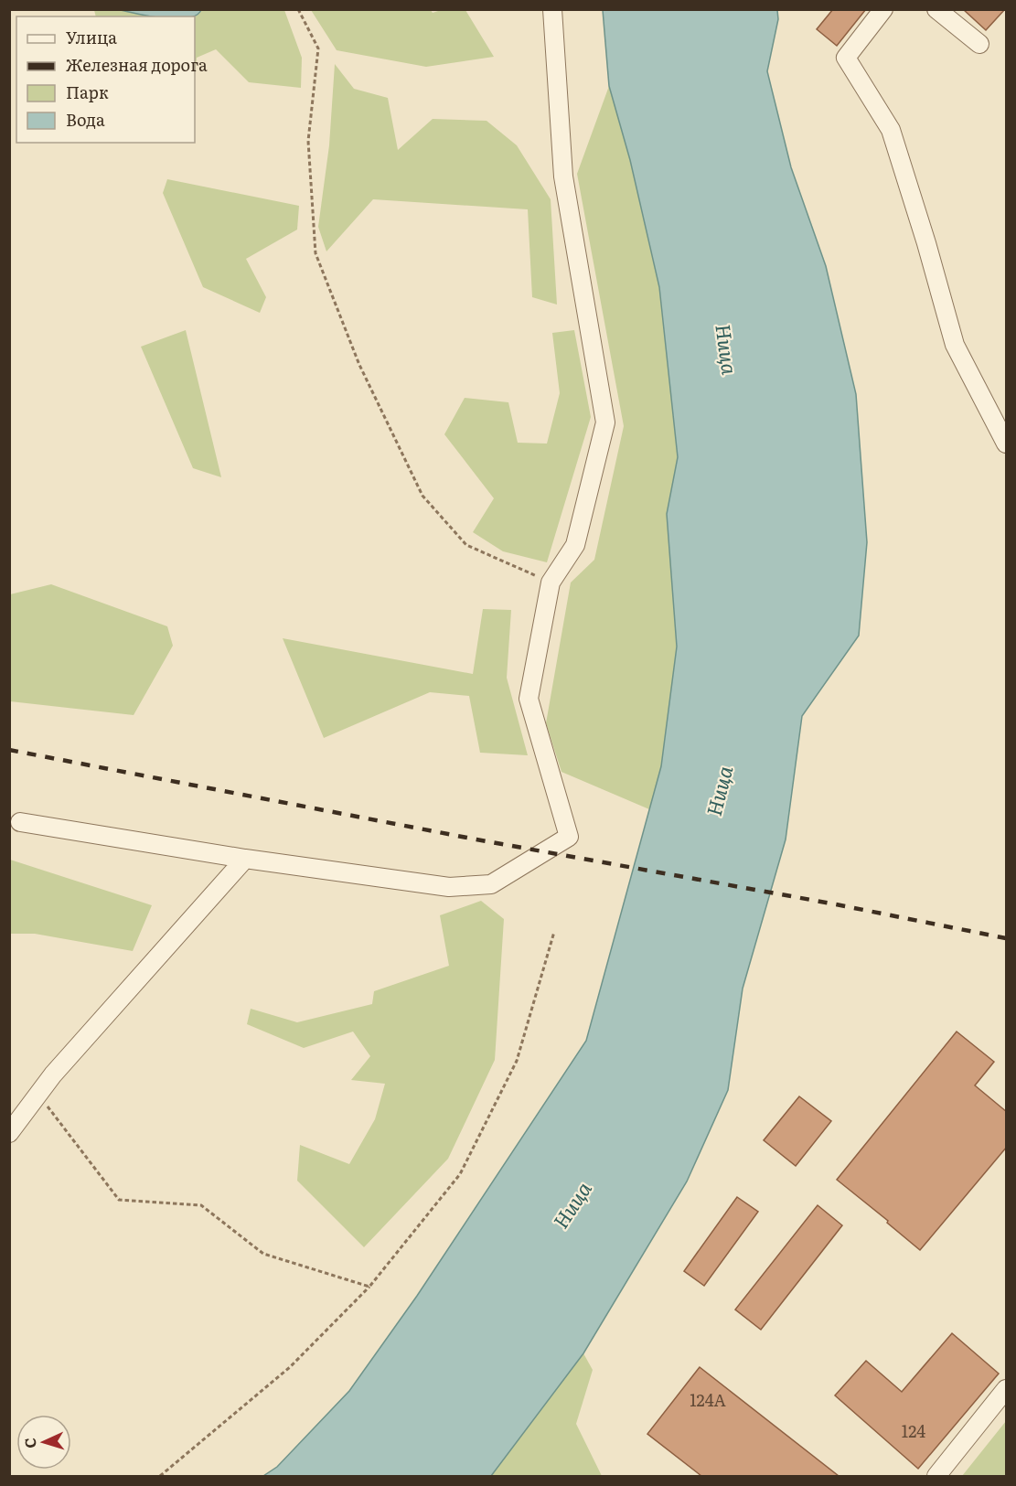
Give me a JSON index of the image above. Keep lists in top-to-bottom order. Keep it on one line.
{"water":["Ница"],"house_numbers":["124А","124"],"legend":["Улица","Железная дорога","Парк","Вода"],"north":"left"}
